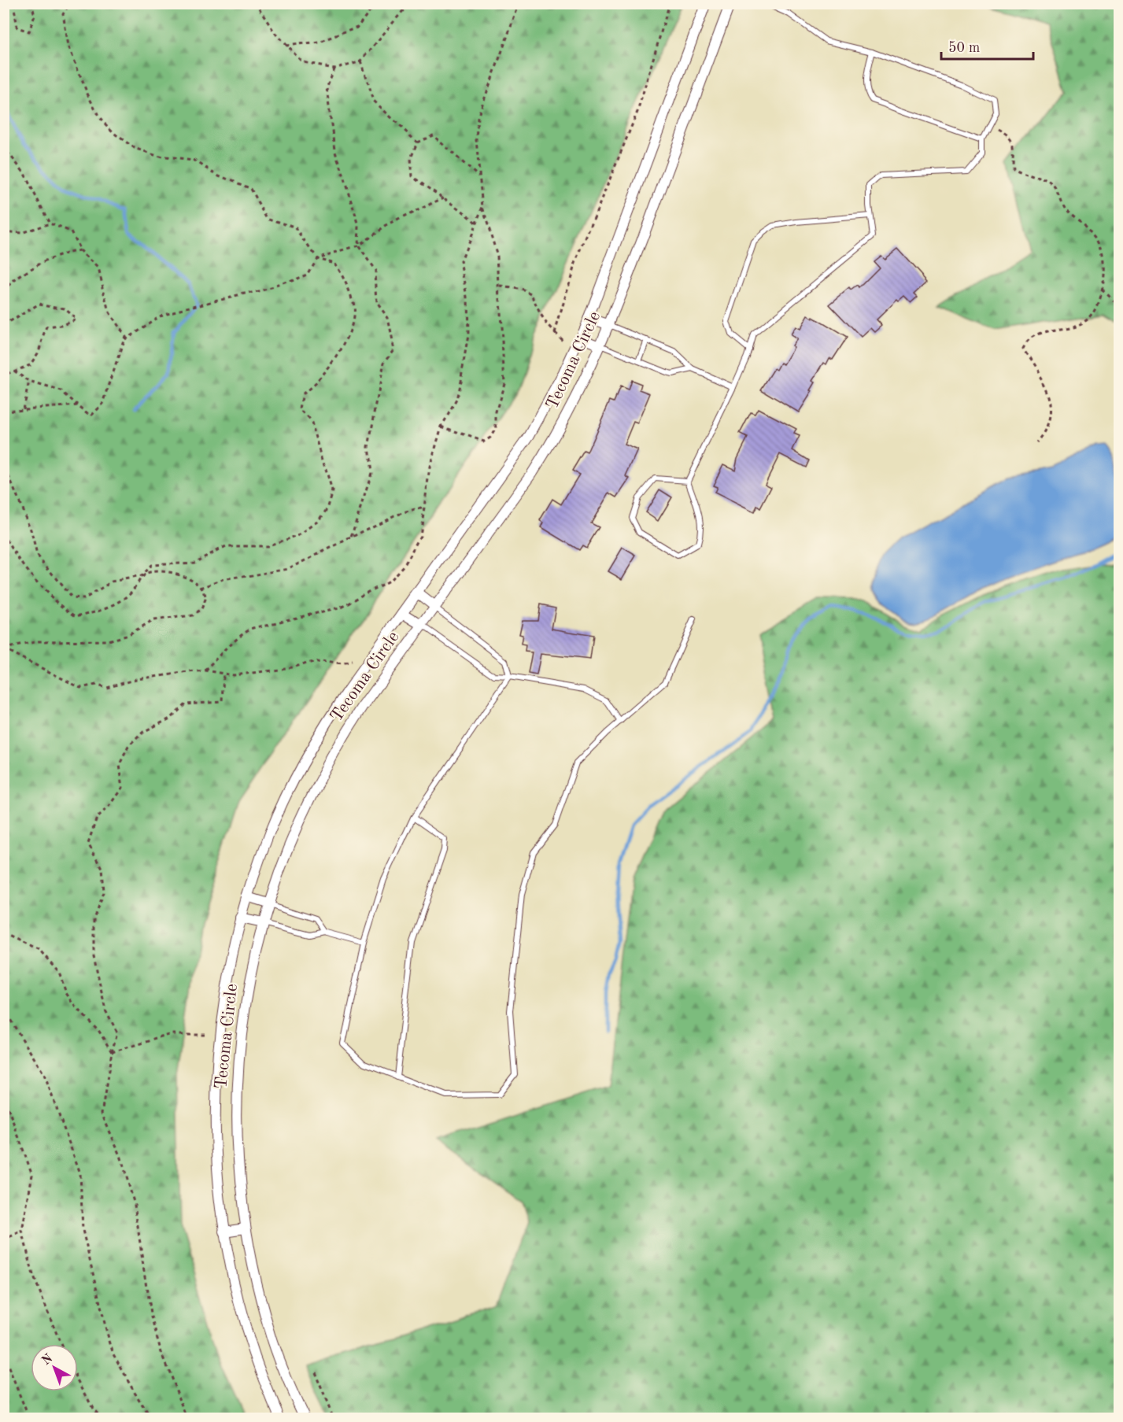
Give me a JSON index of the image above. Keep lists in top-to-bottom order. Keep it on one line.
{"streets":{"street":["Tecoma Circle"]},"scale_bar":"50 m","north":"top left"}
